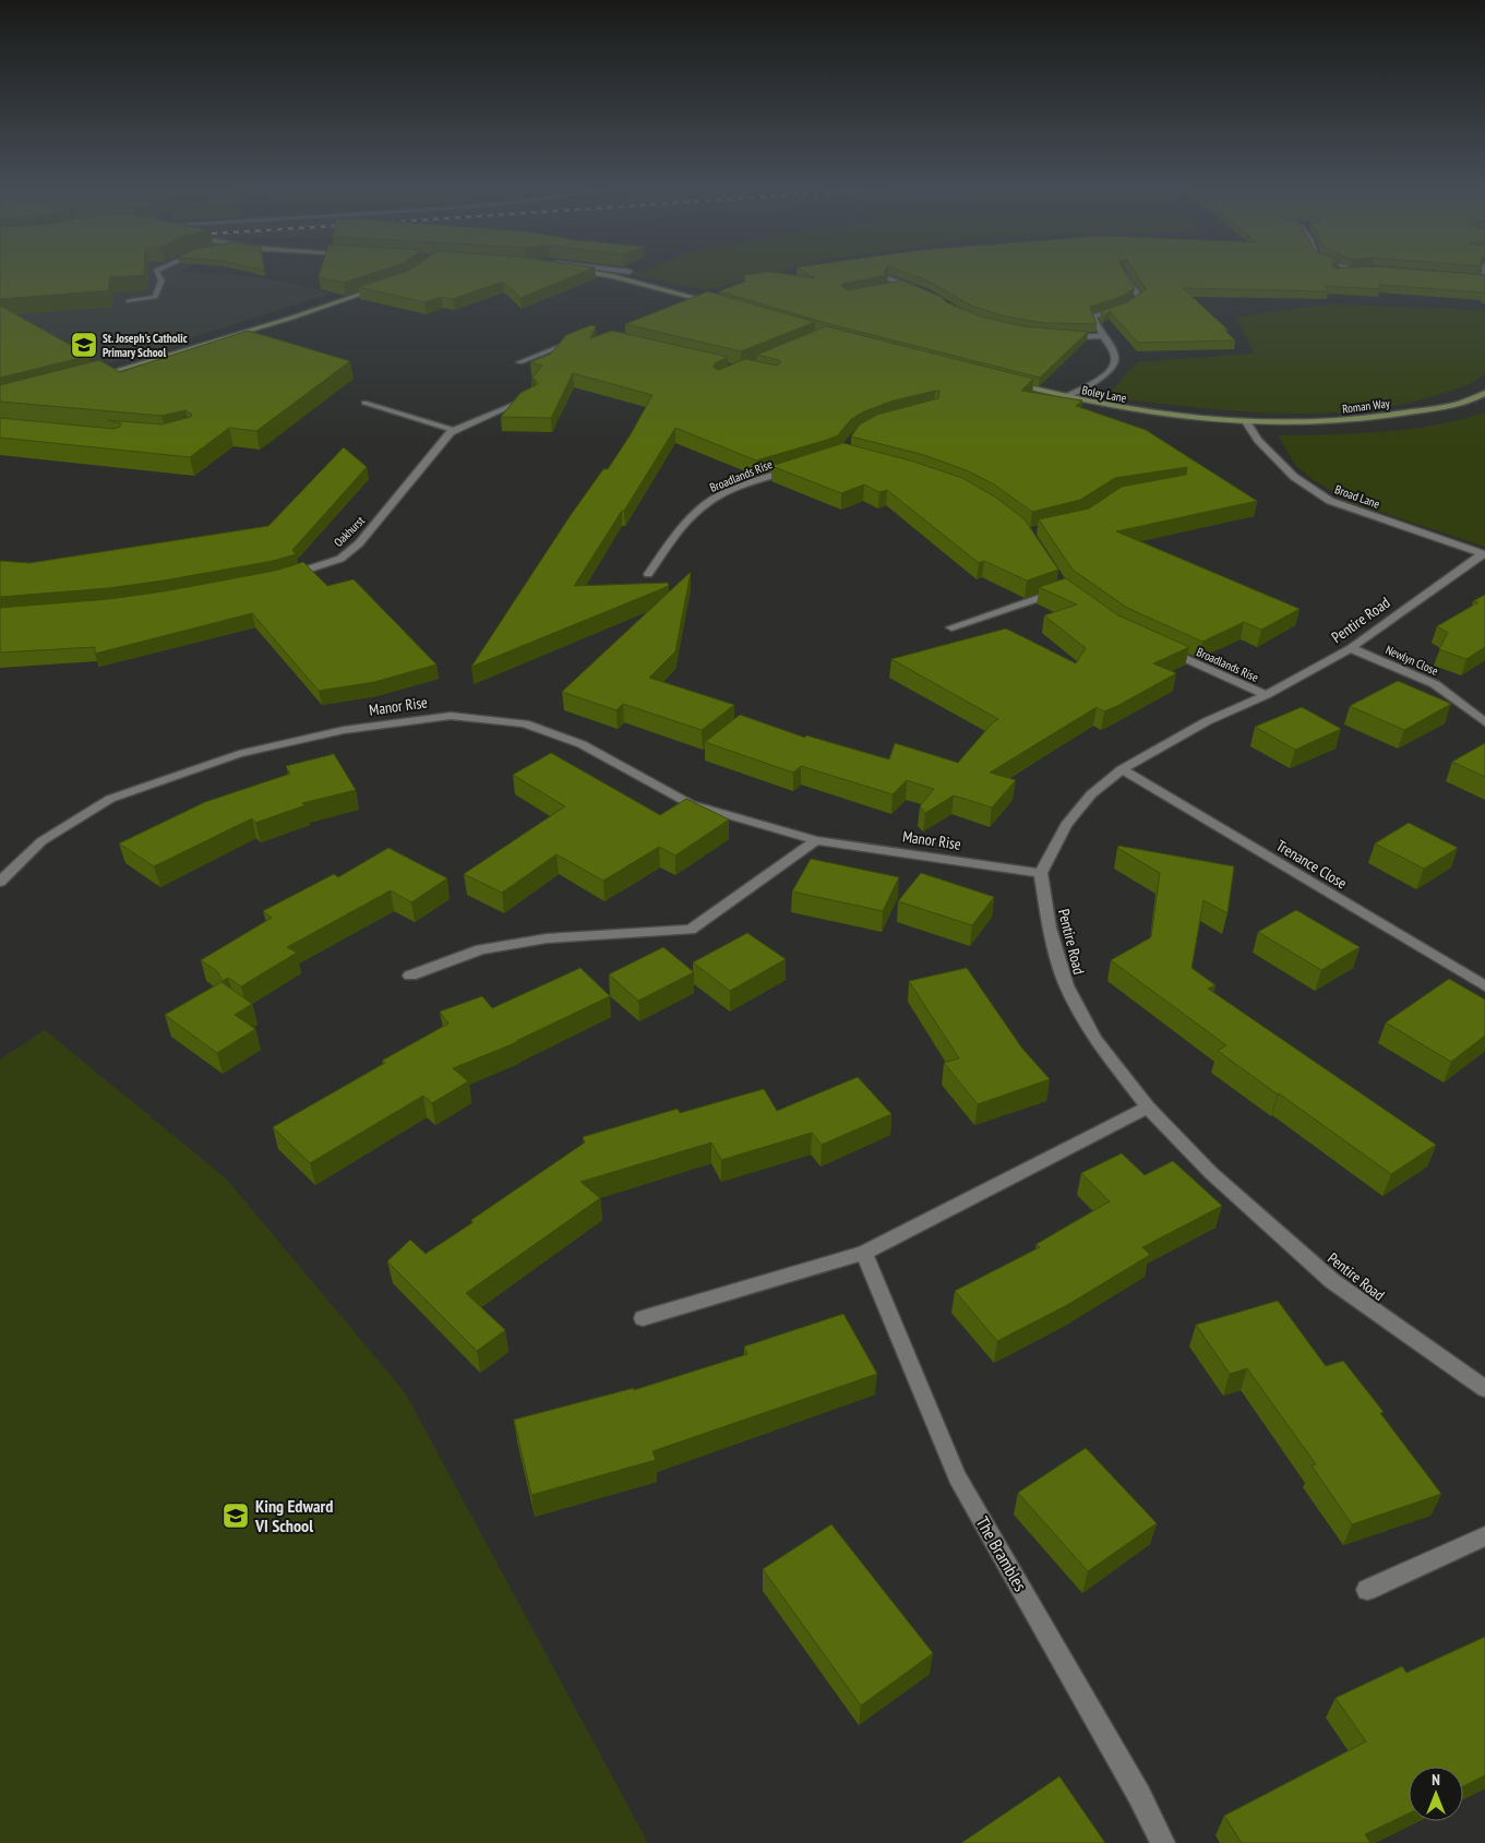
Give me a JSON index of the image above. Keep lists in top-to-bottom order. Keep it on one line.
{"streets":{"street":["Boley Lane","Roman Way","Broadlands Rise","Broad Lane","Oakhurst","Pentire Road","Newlyn Close","Manor Rise","Trenance Close","The Brambles"]},"crossings":[["Boley Lane","Roman Way"],["Boley Lane","Broad Lane"],["Roman Way","Broad Lane"],["Broadlands Rise","Pentire Road"],["Broad Lane","Pentire Road"],["Pentire Road","Newlyn Close"],["Pentire Road","Manor Rise"],["Pentire Road","Trenance Close"]],"places":{"school or university":["St. Joseph's Catholic Primary School","King Edward VI School"]},"north":"top"}
